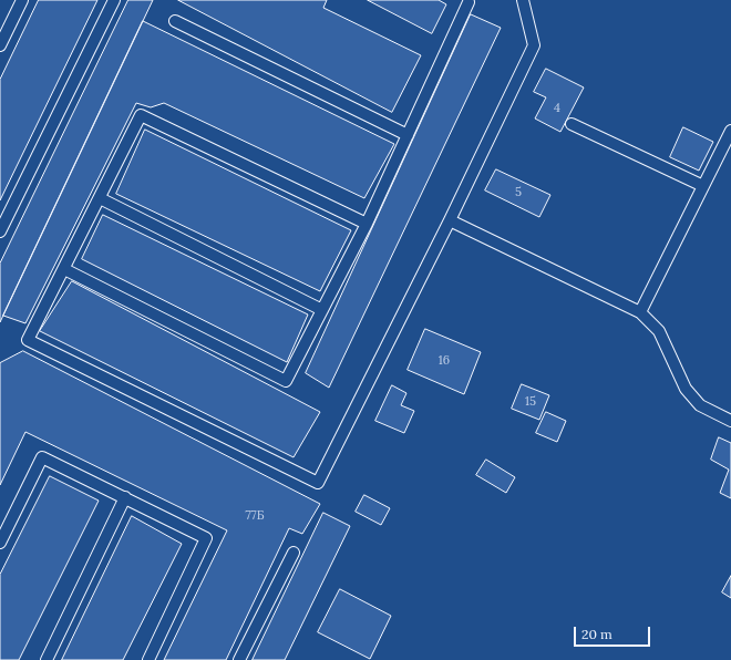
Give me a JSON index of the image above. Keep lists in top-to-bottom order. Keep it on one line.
{"house_numbers":["4","5","16","15","77Б"],"scale_bar":"20 m"}
